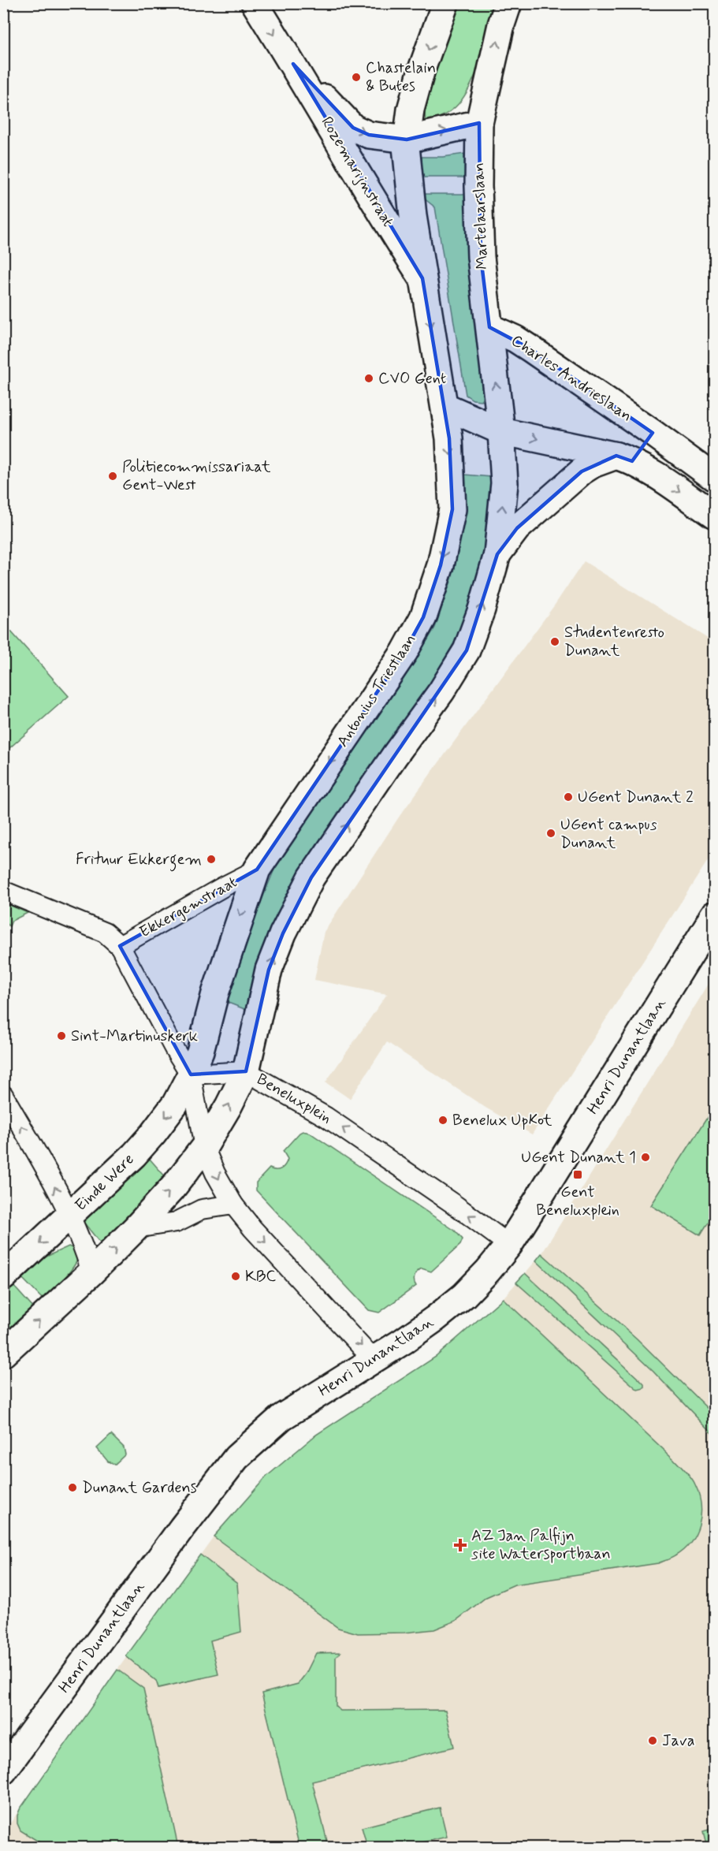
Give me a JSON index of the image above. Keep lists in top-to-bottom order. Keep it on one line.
{"streets":{"main road":["Rozemarijnstraat","Martelaarslaan","Charles Andrieslaan","Antonius Triestlaan","Henri Dunantlaan","Einde Were"],"street":["Ekkergemstraat","Beneluxplein"]},"crossings":[["Rozemarijnstraat","Martelaarslaan"],["Rozemarijnstraat","Antonius Triestlaan"],["Martelaarslaan","Charles Andrieslaan"],["Antonius Triestlaan","Ekkergemstraat"],["Antonius Triestlaan","Beneluxplein"],["Antonius Triestlaan","Einde Were"],["Henri Dunantlaan","Beneluxplein"],["Beneluxplein","Einde Were"]],"one_way":["Rozemarijnstraat"],"places":{"other":["Chastelain & Butes","CVO Gent","Politiecommissariaat Gent-West","Studentenresto Dunant","UGent Dunant 2","UGent campus Dunant","Frituur Ekkergem","Sint-Martinuskerk","Benelux UpKot","UGent Dunant 1","KBC","Dunant Gardens","Java"],"transit":["Gent Beneluxplein"],"health":["AZ Jan Palfijn site Watersportbaan"]}}
